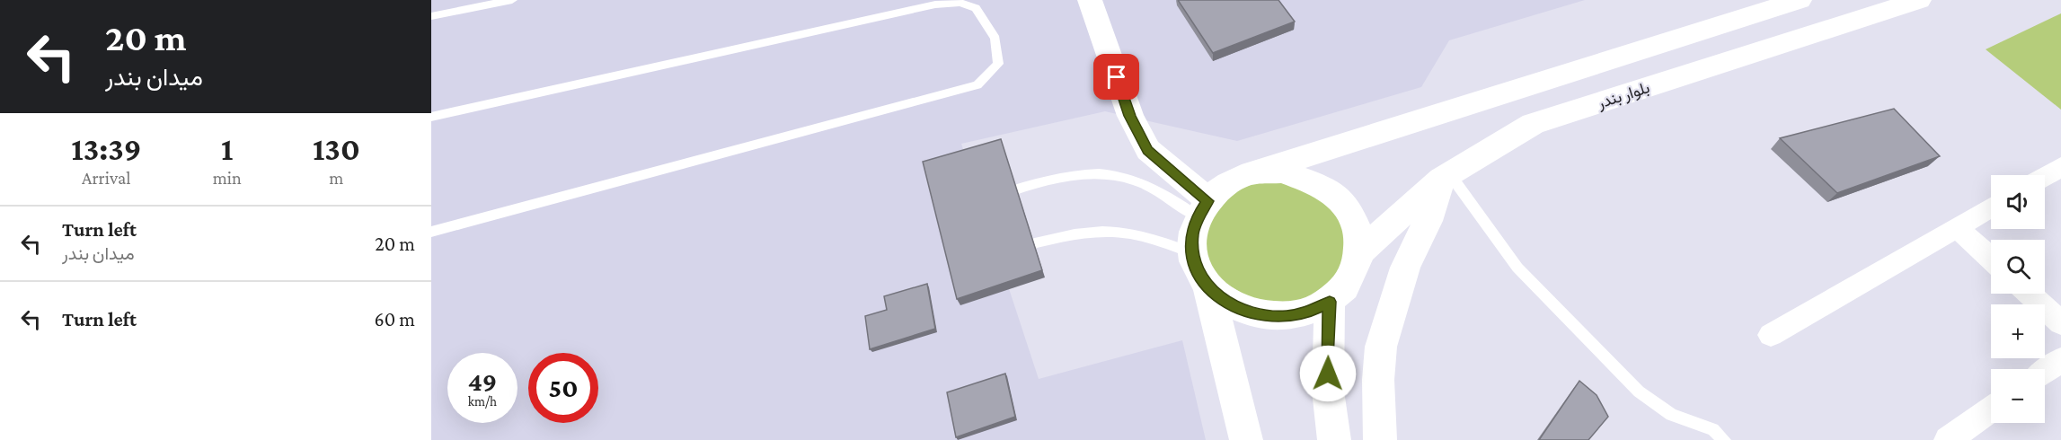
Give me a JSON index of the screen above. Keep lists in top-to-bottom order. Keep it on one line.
{"streets":{"main road":["بلوار بندر"]},"page":{"turn":["20 m","میدان بندر"],"eta":["13:39","Arrival","1","min","130","m"],"map_buttons":["+","−"],"list":[{"name":"Turn left","note":"میدان بندر","value":"20 m"},{"name":"Turn left","value":"60 m"}],"speed":"49 km/h","limit":"50"}}
